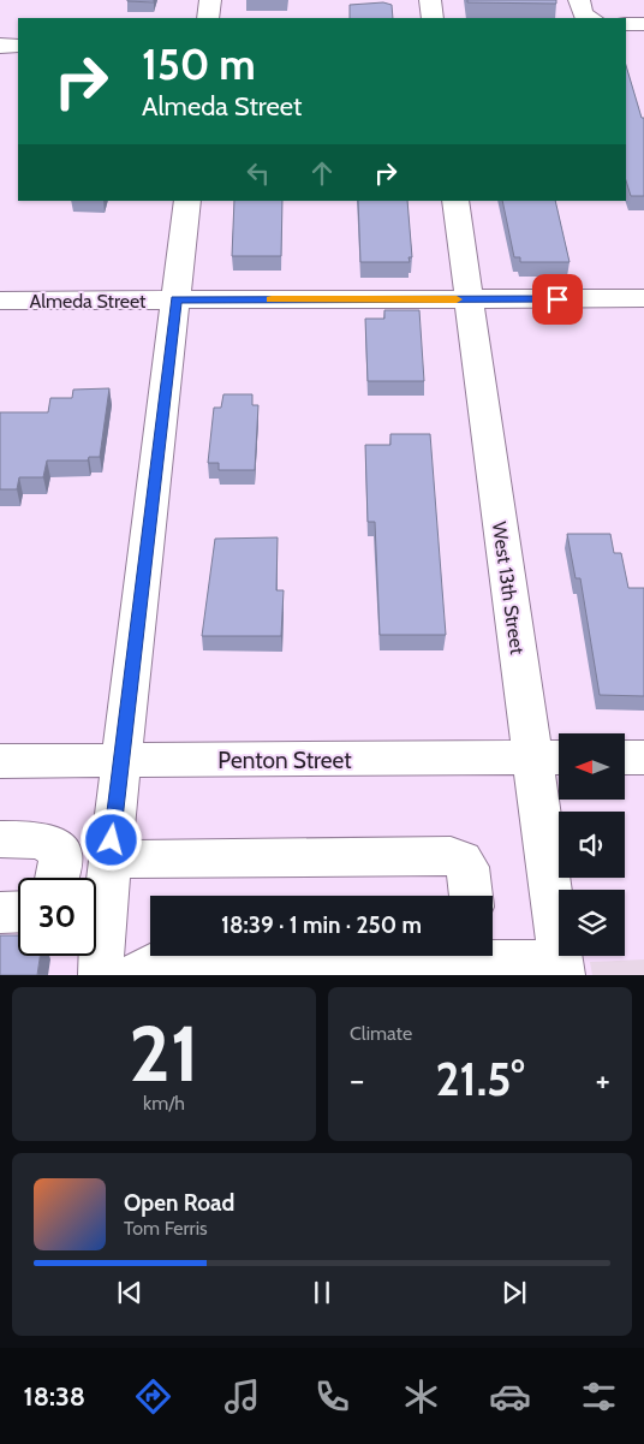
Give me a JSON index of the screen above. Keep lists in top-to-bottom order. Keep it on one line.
{"streets":{"street":["Almeda Street","West 13th Street","Penton Street"]},"crossings":[["Almeda Street","West 13th Street"],["West 13th Street","Penton Street"]],"north":"left","page":{"turn":["150 m","Almeda Street"],"limit":"30","trip":"18:39 · 1 min · 250 m","tile":[["21","km/h"],"Climate"],"heat":["−","21.5°","+"],"song":["Open Road","Tom Ferris"],"tabs":"18:38"}}
